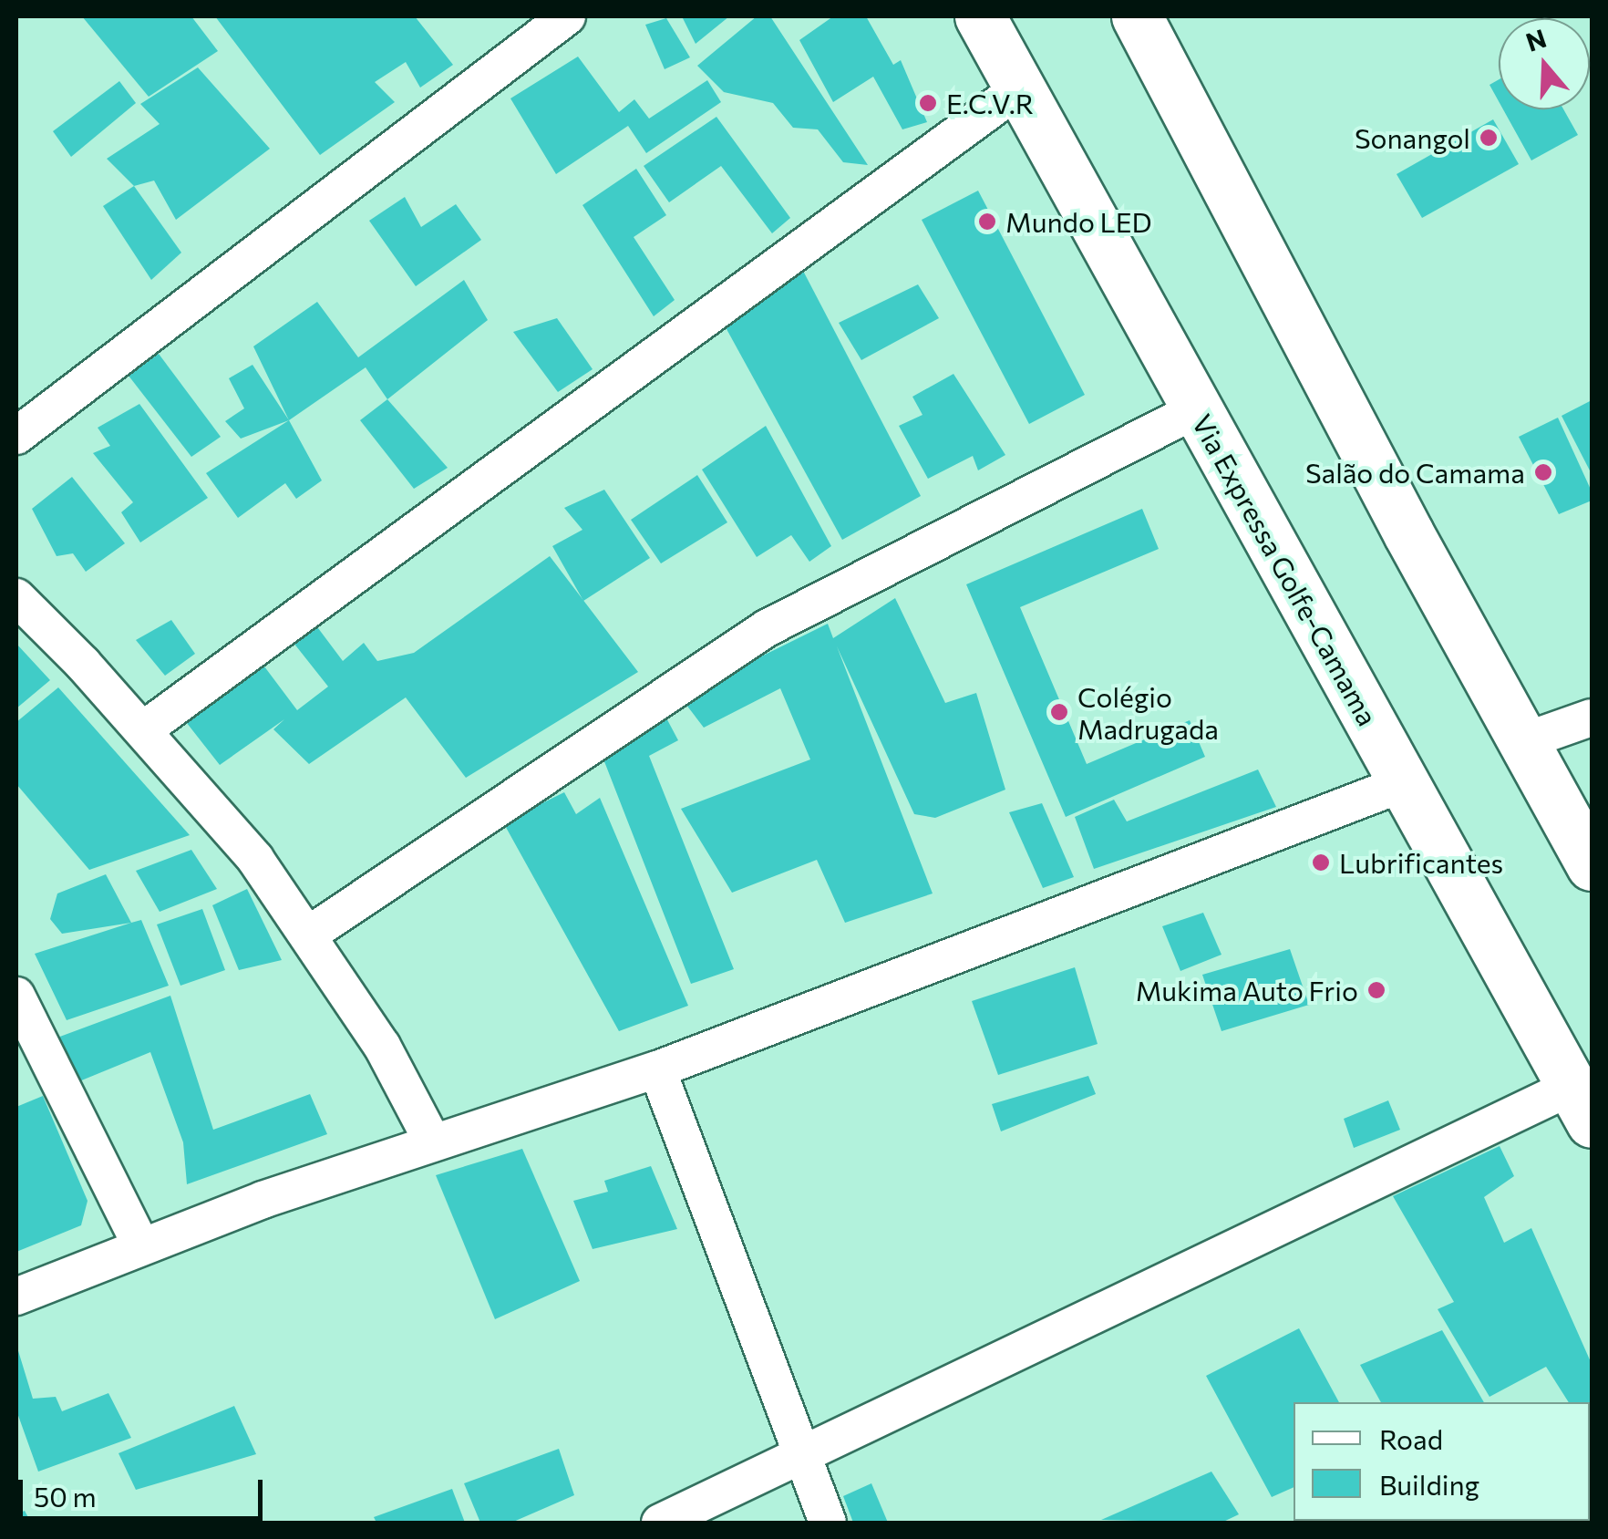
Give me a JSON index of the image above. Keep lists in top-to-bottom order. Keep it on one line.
{"streets":{"highway":["Via Expressa Golfe-Camama"]},"places":["E.C.V.R","Sonangol","Mundo LED","Salão do Camama","Colégio Madrugada","Lubrificantes","Mukima Auto Frio"],"legend":["Road","Building"],"scale_bar":"50 m","north":"top"}
